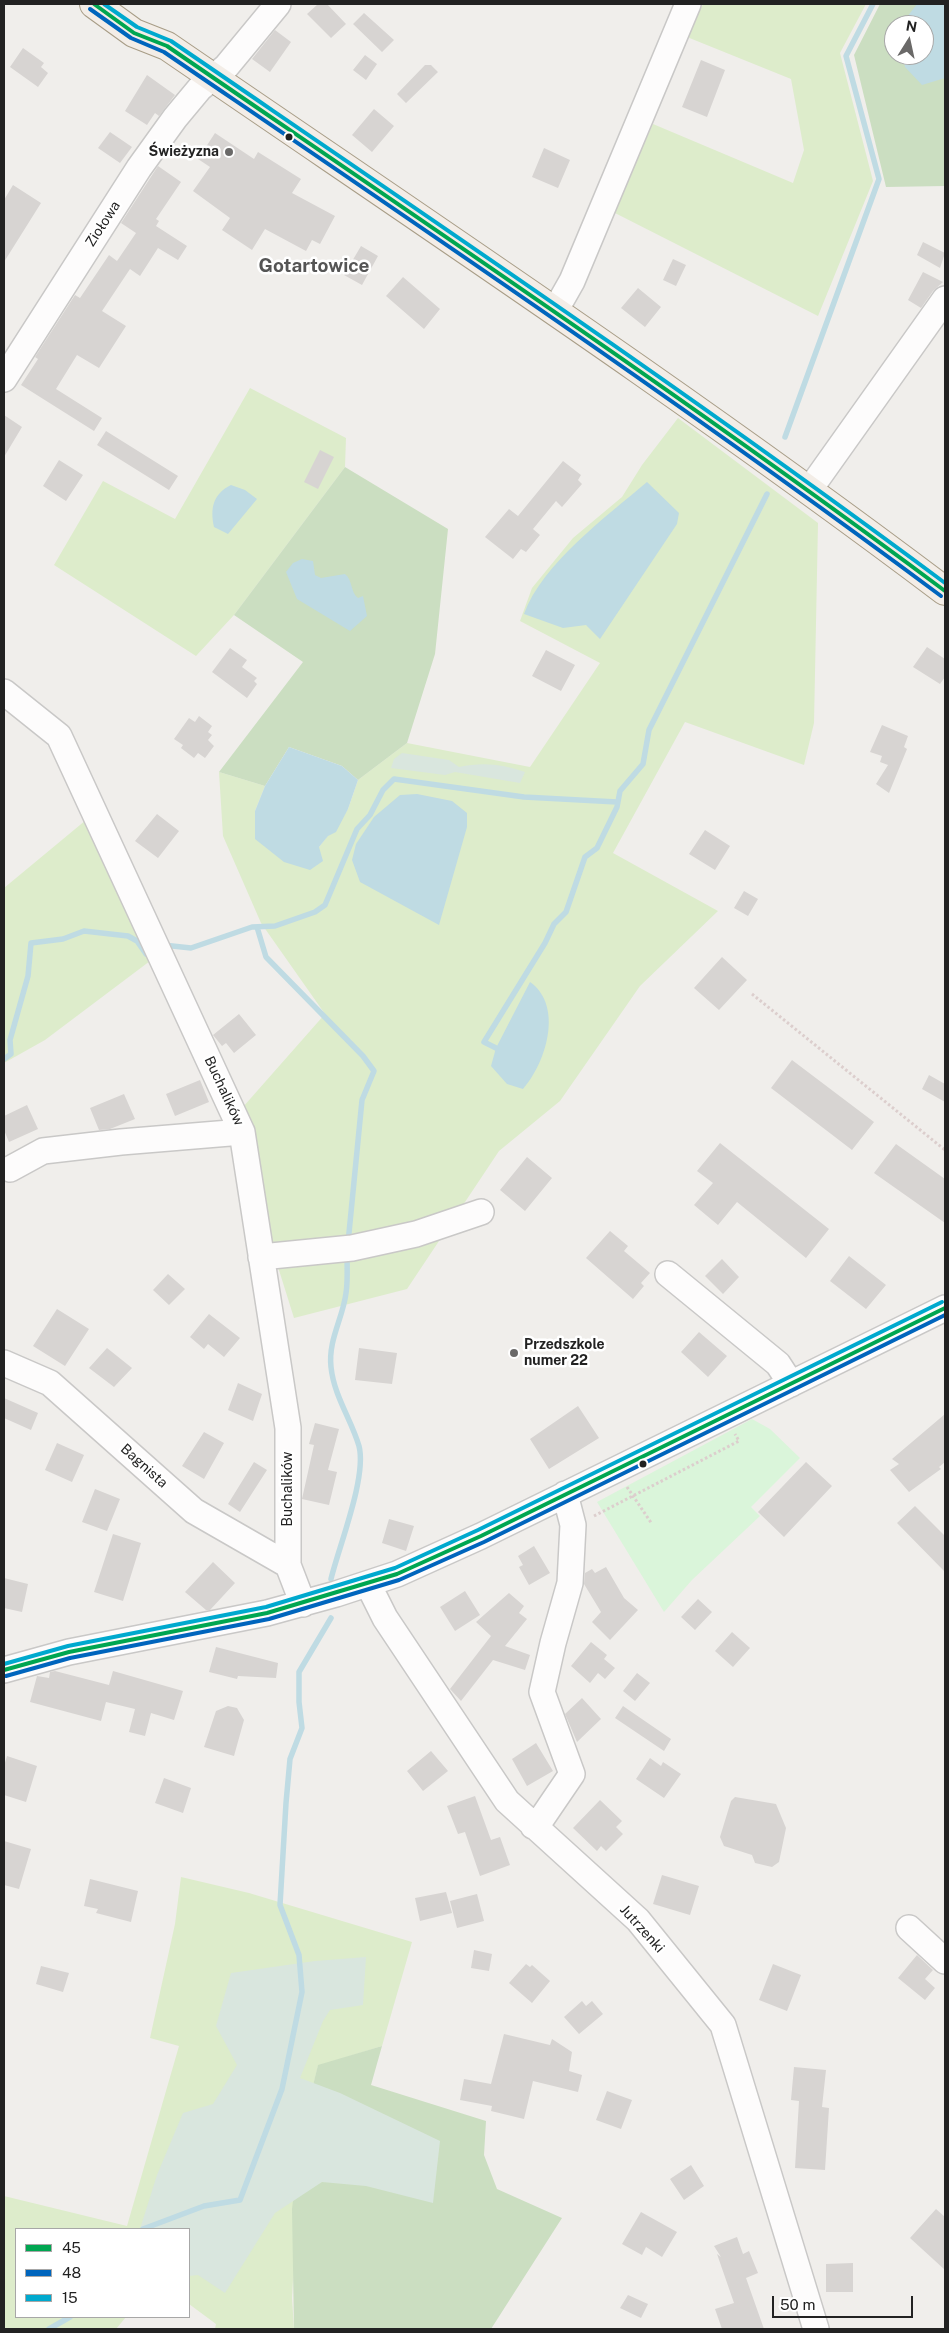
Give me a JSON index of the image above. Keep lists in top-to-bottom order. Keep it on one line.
{"streets":{"street":["Ziołowa","Buchalików","Bagnista","Jutrzenki"]},"crossings":[["Buchalików","Bagnista"]],"districts":["Gotartowice"],"places":["Świeżyzna","Przedszkole numer 22"],"lines":["transit line 45","transit line 15","transit line 48"],"legend":["45","48","15"],"scale_bar":"50 m","north":"top"}
